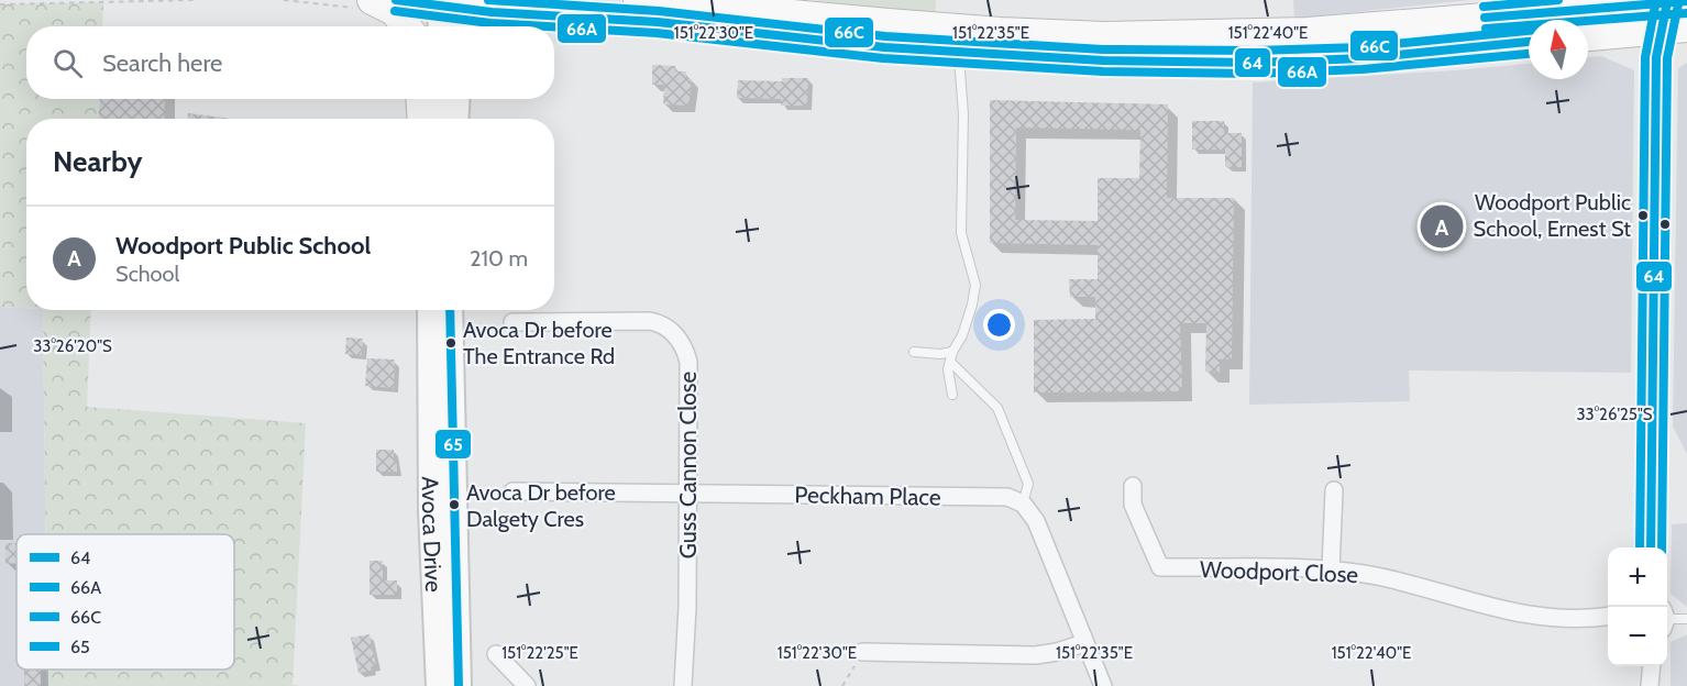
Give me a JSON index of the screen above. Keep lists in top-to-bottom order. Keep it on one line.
{"streets":{"main road":["Avoca Drive"],"street":["Guss Cannon Close","Peckham Place","Woodport Close"]},"crossings":[["Guss Cannon Close","Peckham Place"]],"places":["Woodport Public School, Ernest St","Avoca Dr before The Entrance Rd","Avoca Dr before Dalgety Cres"],"lines":["transit line 64","transit line 66C","transit line 66A","transit line 65"],"legend":["64","66A","66C","65"],"north":"top","page":{"search":"Search here","heading":"Nearby","pins":"A","list":[{"mark":"A","name":"Woodport Public School","note":"School","value":"210 m"}],"map_buttons":["+","−"]},"coordinates":["151°22'30\"E","151°22'35\"E","151°22'40\"E","33°26'20\"S","33°26'25\"S","151°22'25\"E"]}
